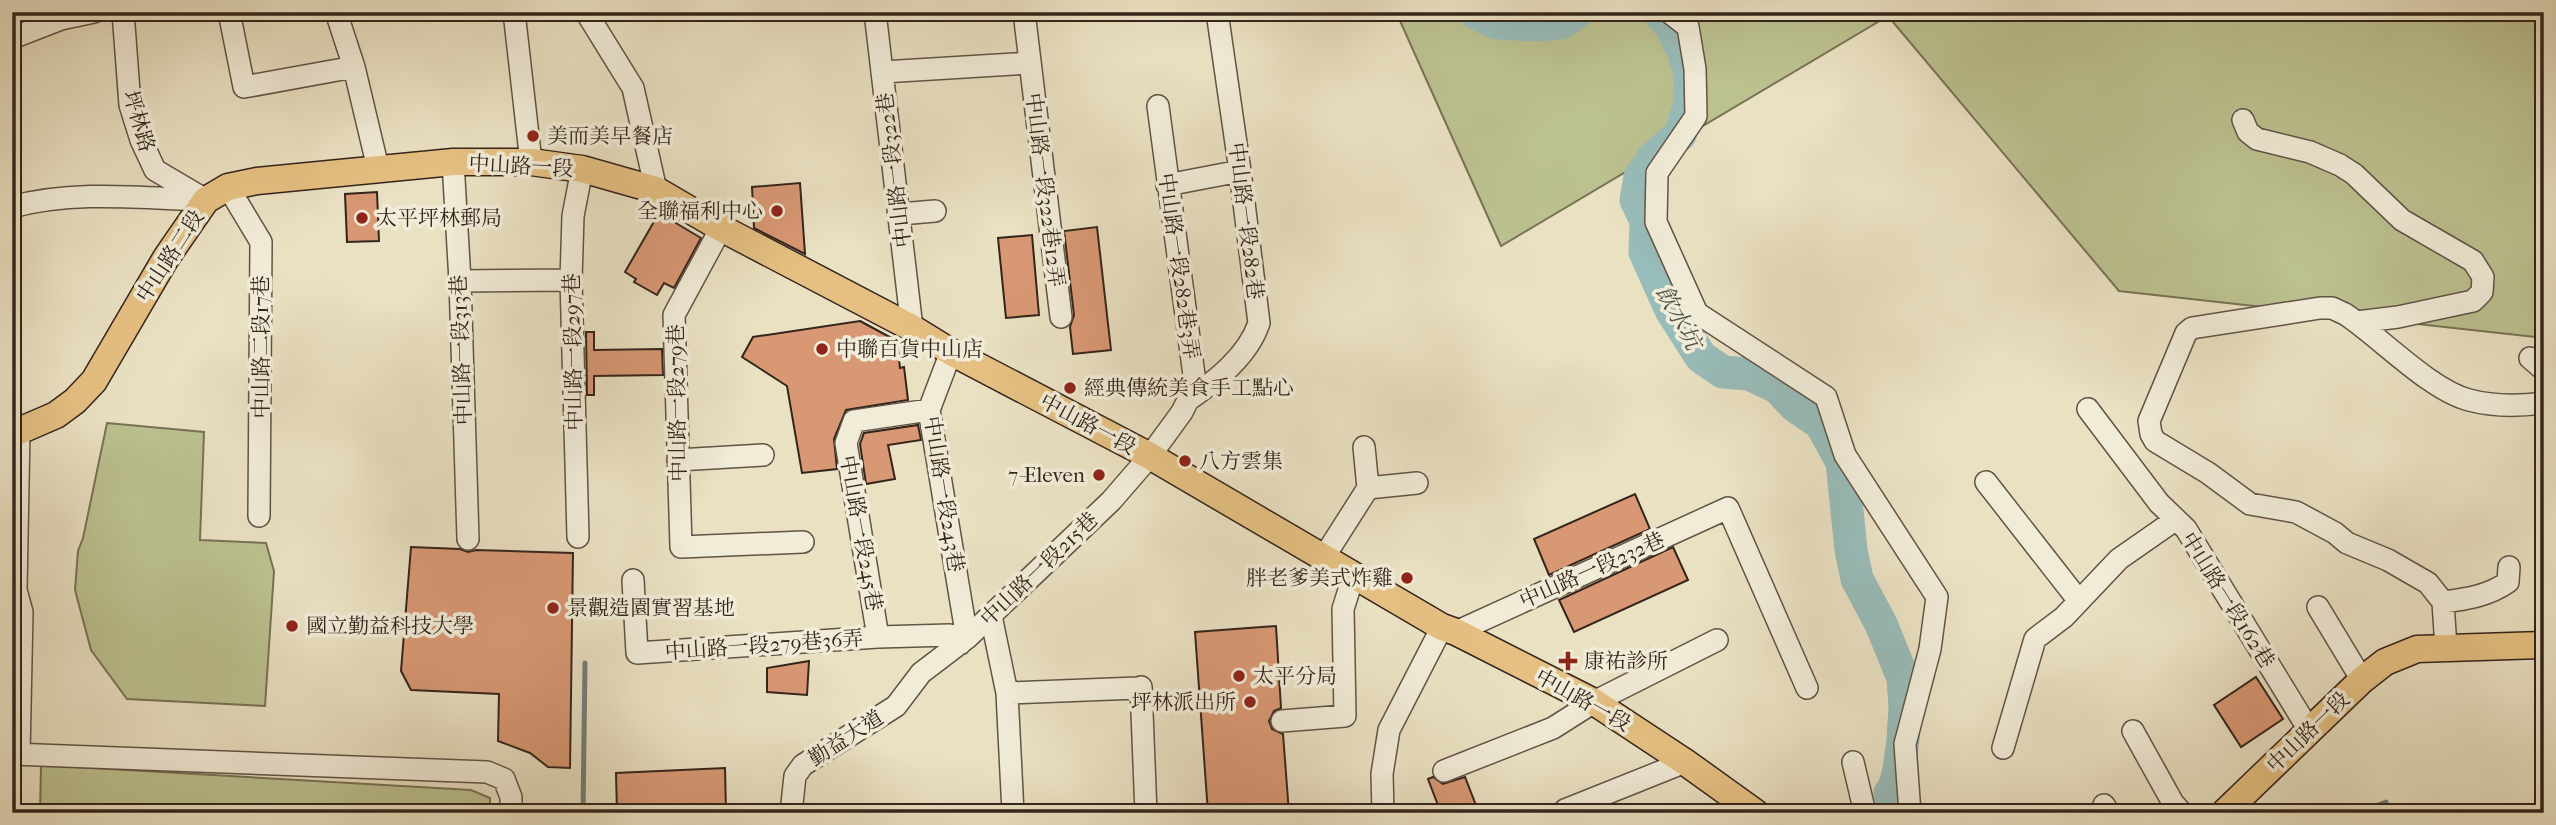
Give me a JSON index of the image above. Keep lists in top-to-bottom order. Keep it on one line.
{"streets":{"main road":["中山路一段","中山路二段"],"street":["坪林路","中山路一段322巷","中山路一段322巷12弄","中山路一段282巷","中山路一段282巷3弄","中山路二段17巷","中山路一段313巷","中山路一段297巷","中山路一段279巷","中山路一段243巷","中山路一段245巷","中山路一段215巷","中山路一段232巷","中山路一段162巷","中山路一段279巷36弄","勤益大道"]},"crossings":[["坪林路","中山路二段"],["坪林路","中山路二段17巷"],["中山路一段","中山路一段322巷"],["中山路一段","中山路一段282巷3弄"],["中山路一段","中山路一段313巷"],["中山路一段","中山路一段297巷"],["中山路一段","中山路一段279巷"],["中山路一段","中山路一段243巷"],["中山路一段","中山路一段215巷"],["中山路一段","中山路一段232巷"],["中山路一段","中山路一段162巷"],["中山路一段322巷","中山路一段322巷12弄"],["中山路一段282巷","中山路一段282巷3弄"],["中山路二段","中山路二段17巷"],["中山路一段282巷3弄","中山路一段215巷"],["中山路一段243巷","中山路一段245巷"],["中山路一段243巷","中山路一段215巷"],["中山路一段243巷","中山路一段279巷36弄"],["中山路一段245巷","中山路一段279巷36弄"],["中山路一段215巷","中山路一段279巷36弄"],["中山路一段215巷","勤益大道"]],"water":["飲水坑"],"places":{"other":["美而美早餐店","全聯福利中心","太平坪林郵局","中聯百貨中山店","經典傳統美食手工點心","八方雲集","7-Eleven","胖老爹美式炸雞","景觀造園實習基地","國立勤益科技大學","太平分局","坪林派出所"],"health":["康祐診所"]}}
